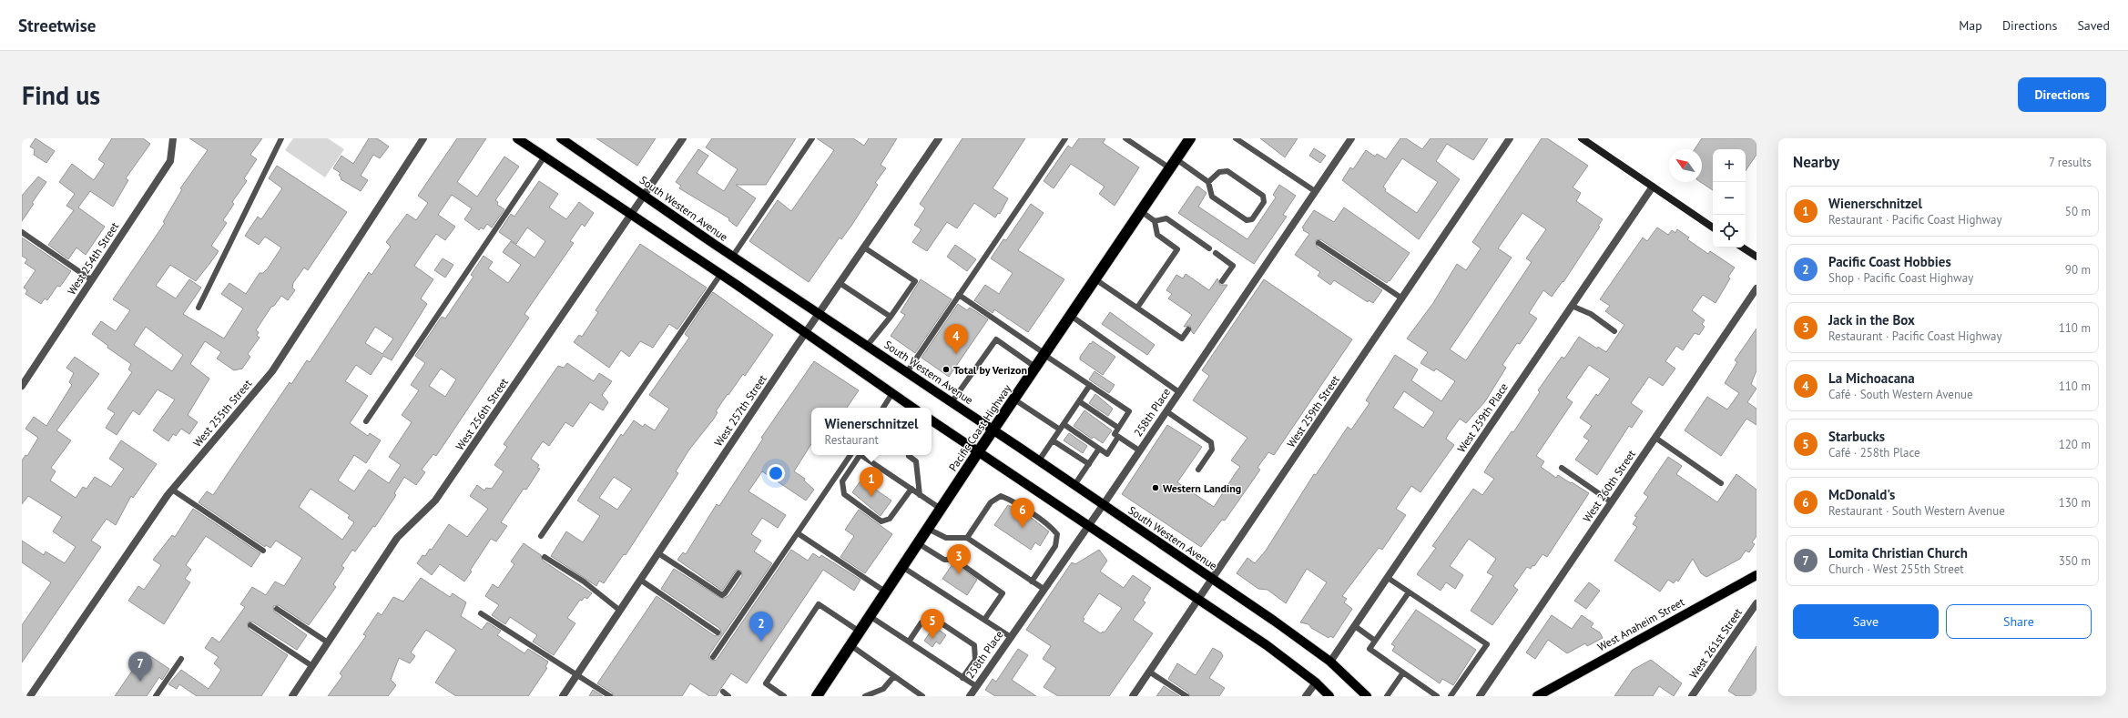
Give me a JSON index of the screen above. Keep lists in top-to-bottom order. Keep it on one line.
{"streets":{"highway":["Pacific Coast Highway"],"main road":["South Western Avenue","West Anaheim Street"],"street":["West 254th Street","West 257th Street","West 259th Street","258th Place","West 255th Street","West 256th Street","West 259th Place","West 260th Street","West 261st Street"]},"crossings":[["South Western Avenue","West 257th Street"],["South Western Avenue","West 259th Street"],["South Western Avenue","258th Place"],["South Western Avenue","West 256th Street"],["South Western Avenue","West 259th Place"],["South Western Avenue","Pacific Coast Highway"]],"places":["Total by Verizon","Western Landing"],"north":"top left","page":{"header":"Streetwise","nav":["Map","Directions","Saved"],"buttons":["Directions",["Save","Share"]],"title":"Find us","heading":["Nearby","7 results"],"map_buttons":["+","−"],"list":[{"mark":"1","name":"Wienerschnitzel","note":"Restaurant · Pacific Coast Highway","value":"50 m"},{"mark":"2","name":"Pacific Coast Hobbies","note":"Shop · Pacific Coast Highway","value":"90 m"},{"mark":"3","name":"Jack in the Box","note":"Restaurant · Pacific Coast Highway","value":"110 m"},{"mark":"4","name":"La Michoacana","note":"Café · South Western Avenue","value":"110 m"},{"mark":"5","name":"Starbucks","note":"Café · 258th Place","value":"120 m"},{"mark":"6","name":"McDonald's","note":"Restaurant · South Western Avenue","value":"130 m"},{"mark":"7","name":"Lomita Christian Church","note":"Church · West 255th Street","value":"350 m"}],"pins":["4","1","6","3","5","2","7"],"popup":["Wienerschnitzel","Restaurant"]}}
